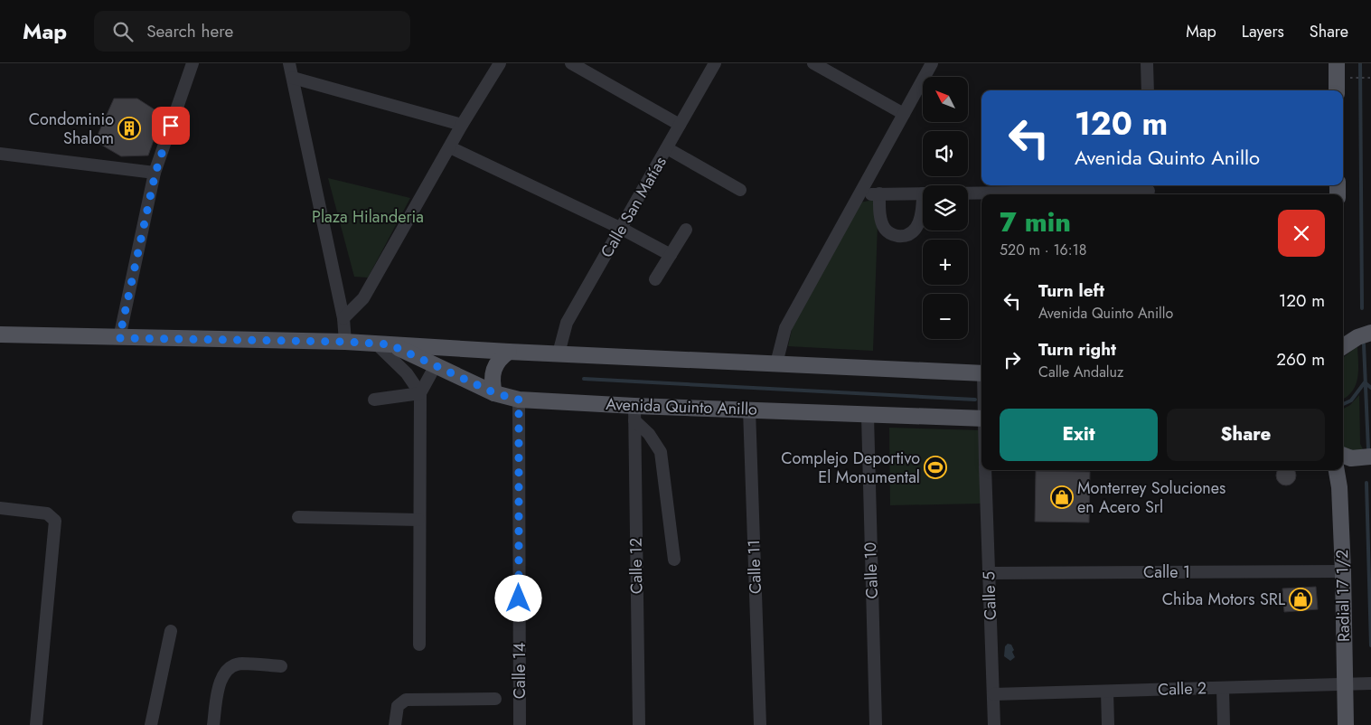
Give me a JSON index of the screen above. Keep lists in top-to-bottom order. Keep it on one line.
{"streets":{"main road":["Avenida Quinto Anillo","Radial 17 1/2"],"street":["Calle San Matías","Calle 12","Calle 11","Calle 10","Calle 1","Calle 5","Calle 14","Calle 2"]},"crossings":[["Calle San Matías","Avenida Quinto Anillo"],["Avenida Quinto Anillo","Calle 12"],["Avenida Quinto Anillo","Calle 11"],["Avenida Quinto Anillo","Calle 10"],["Avenida Quinto Anillo","Calle 14"],["Calle 1","Calle 5"],["Calle 1","Radial 17 1/2"],["Calle 5","Calle 2"],["Radial 17 1/2","Calle 2"]],"parks":["Plaza Hilanderia"],"places":{"building":["Condominio Shalom"],"sports":["Complejo Deportivo El Monumental"],"shop":["Monterrey Soluciones en Acero Srl","Chiba Motors SRL"]},"north":"top left","page":{"header":"Map","search":"Search here","nav":["Map","Layers","Share"],"map_buttons":["+","−"],"turn":["120 m","Avenida Quinto Anillo"],"heading":["7 min","520 m · 16:18"],"list":[{"name":"Turn left","note":"Avenida Quinto Anillo","value":"120 m"},{"name":"Turn right","note":"Calle Andaluz","value":"260 m"}],"buttons":["Exit","Share"]}}
